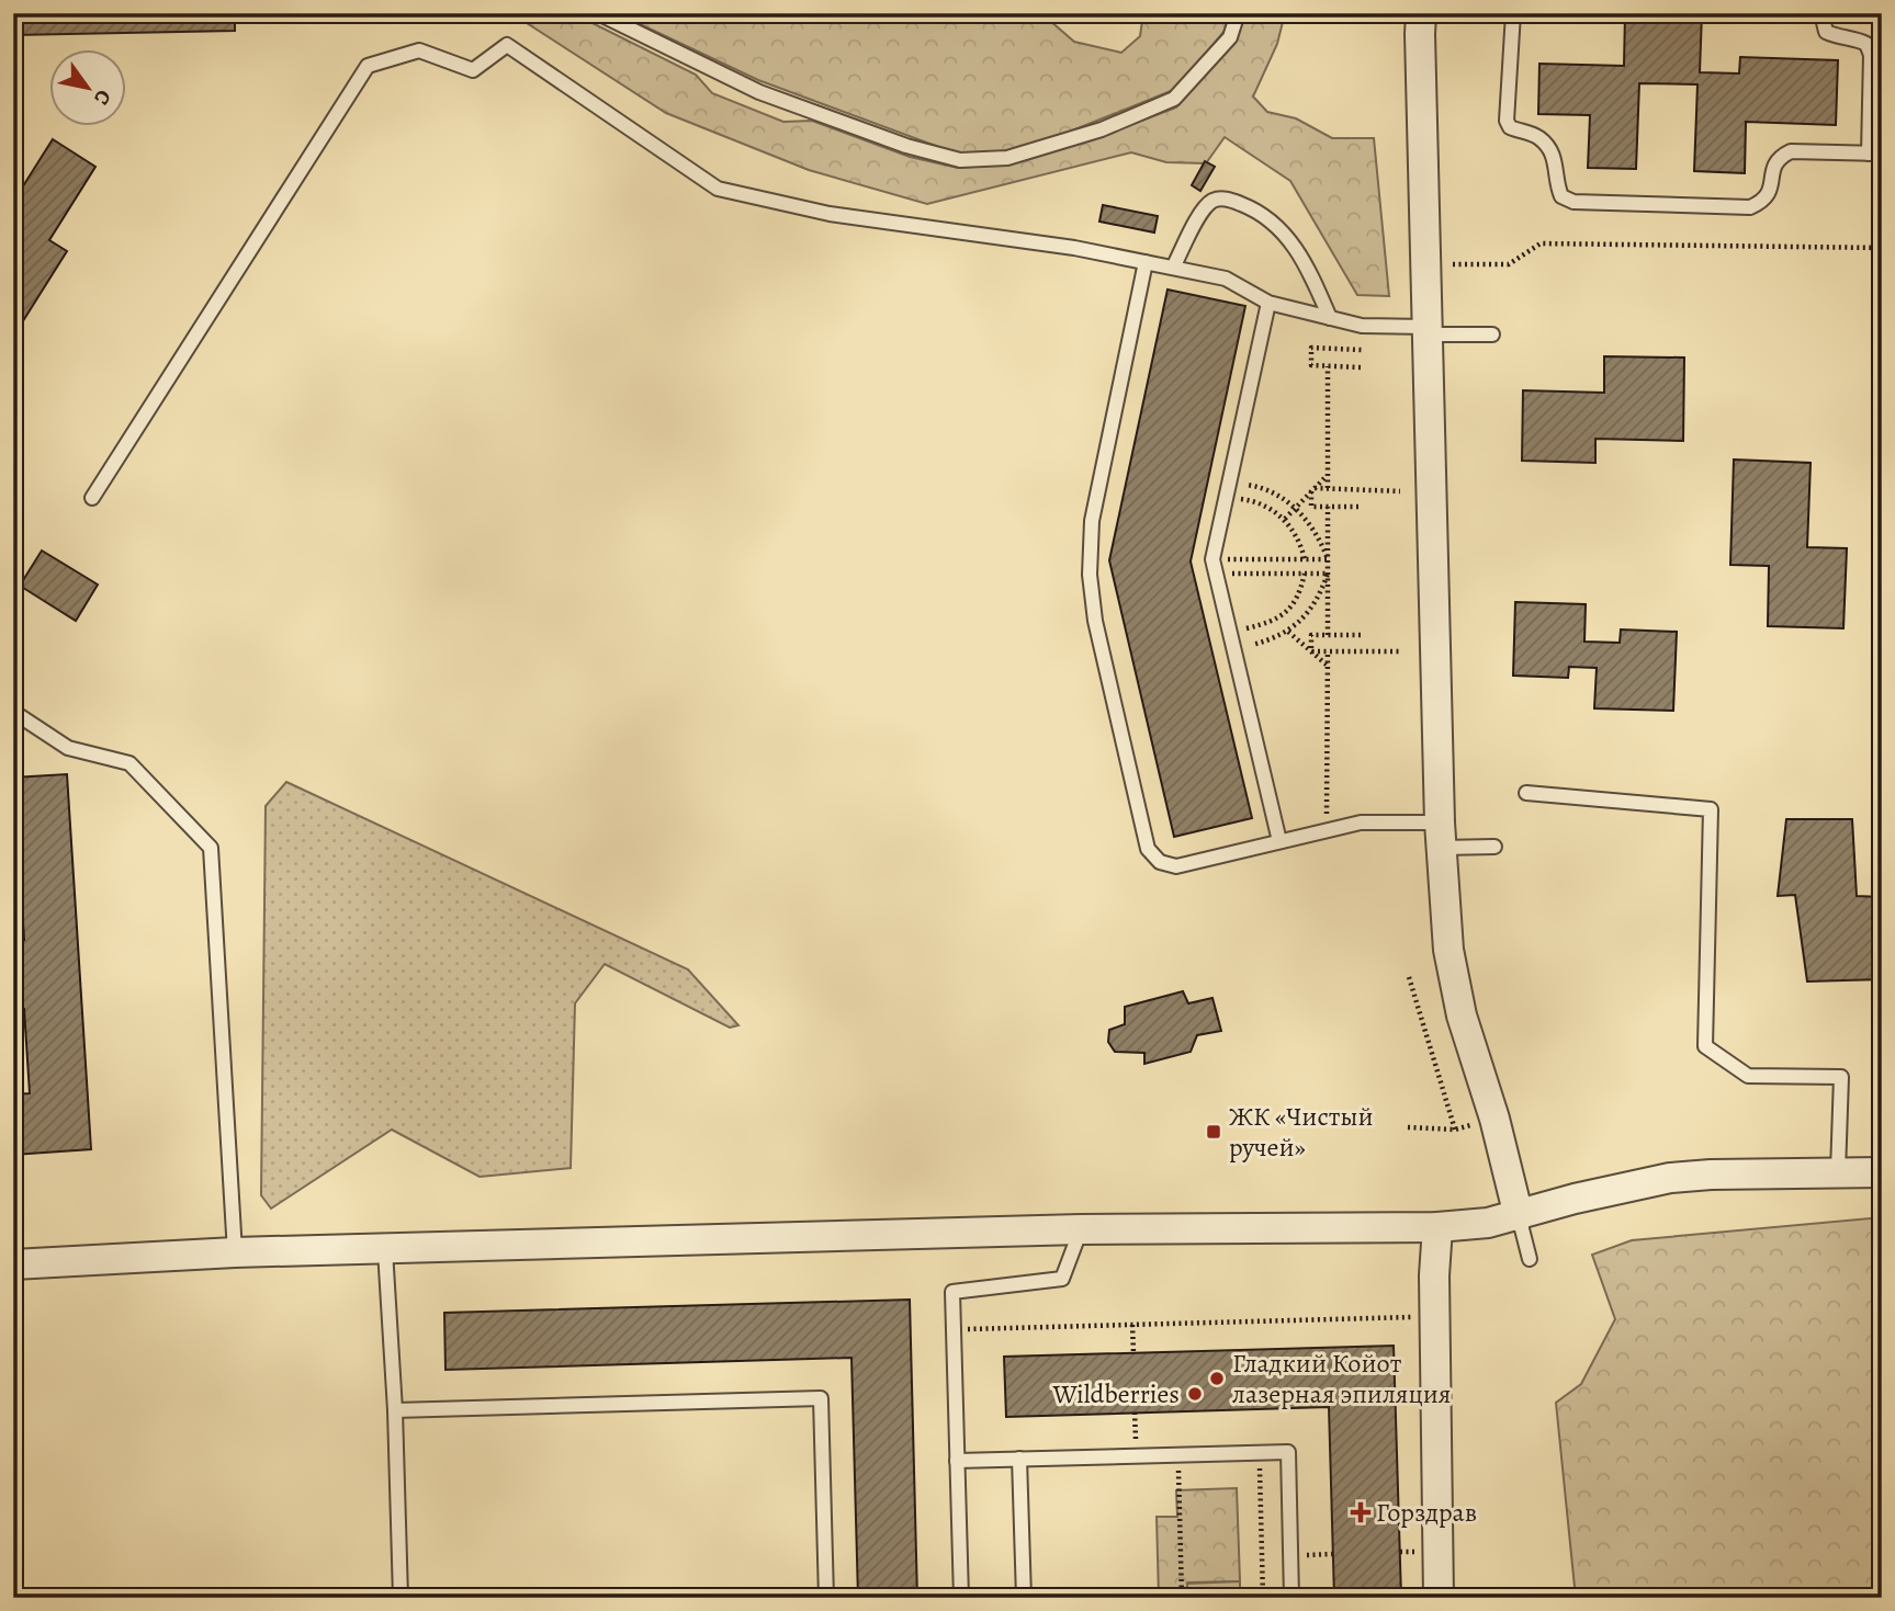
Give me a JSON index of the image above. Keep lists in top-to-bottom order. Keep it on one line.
{"places":{"transit":["ЖК «Чистый ручей»"],"other":["Гладкий Койот лазерная эпиляция","Wildberries"],"health":["Горздрав"]},"north":"bottom right"}
